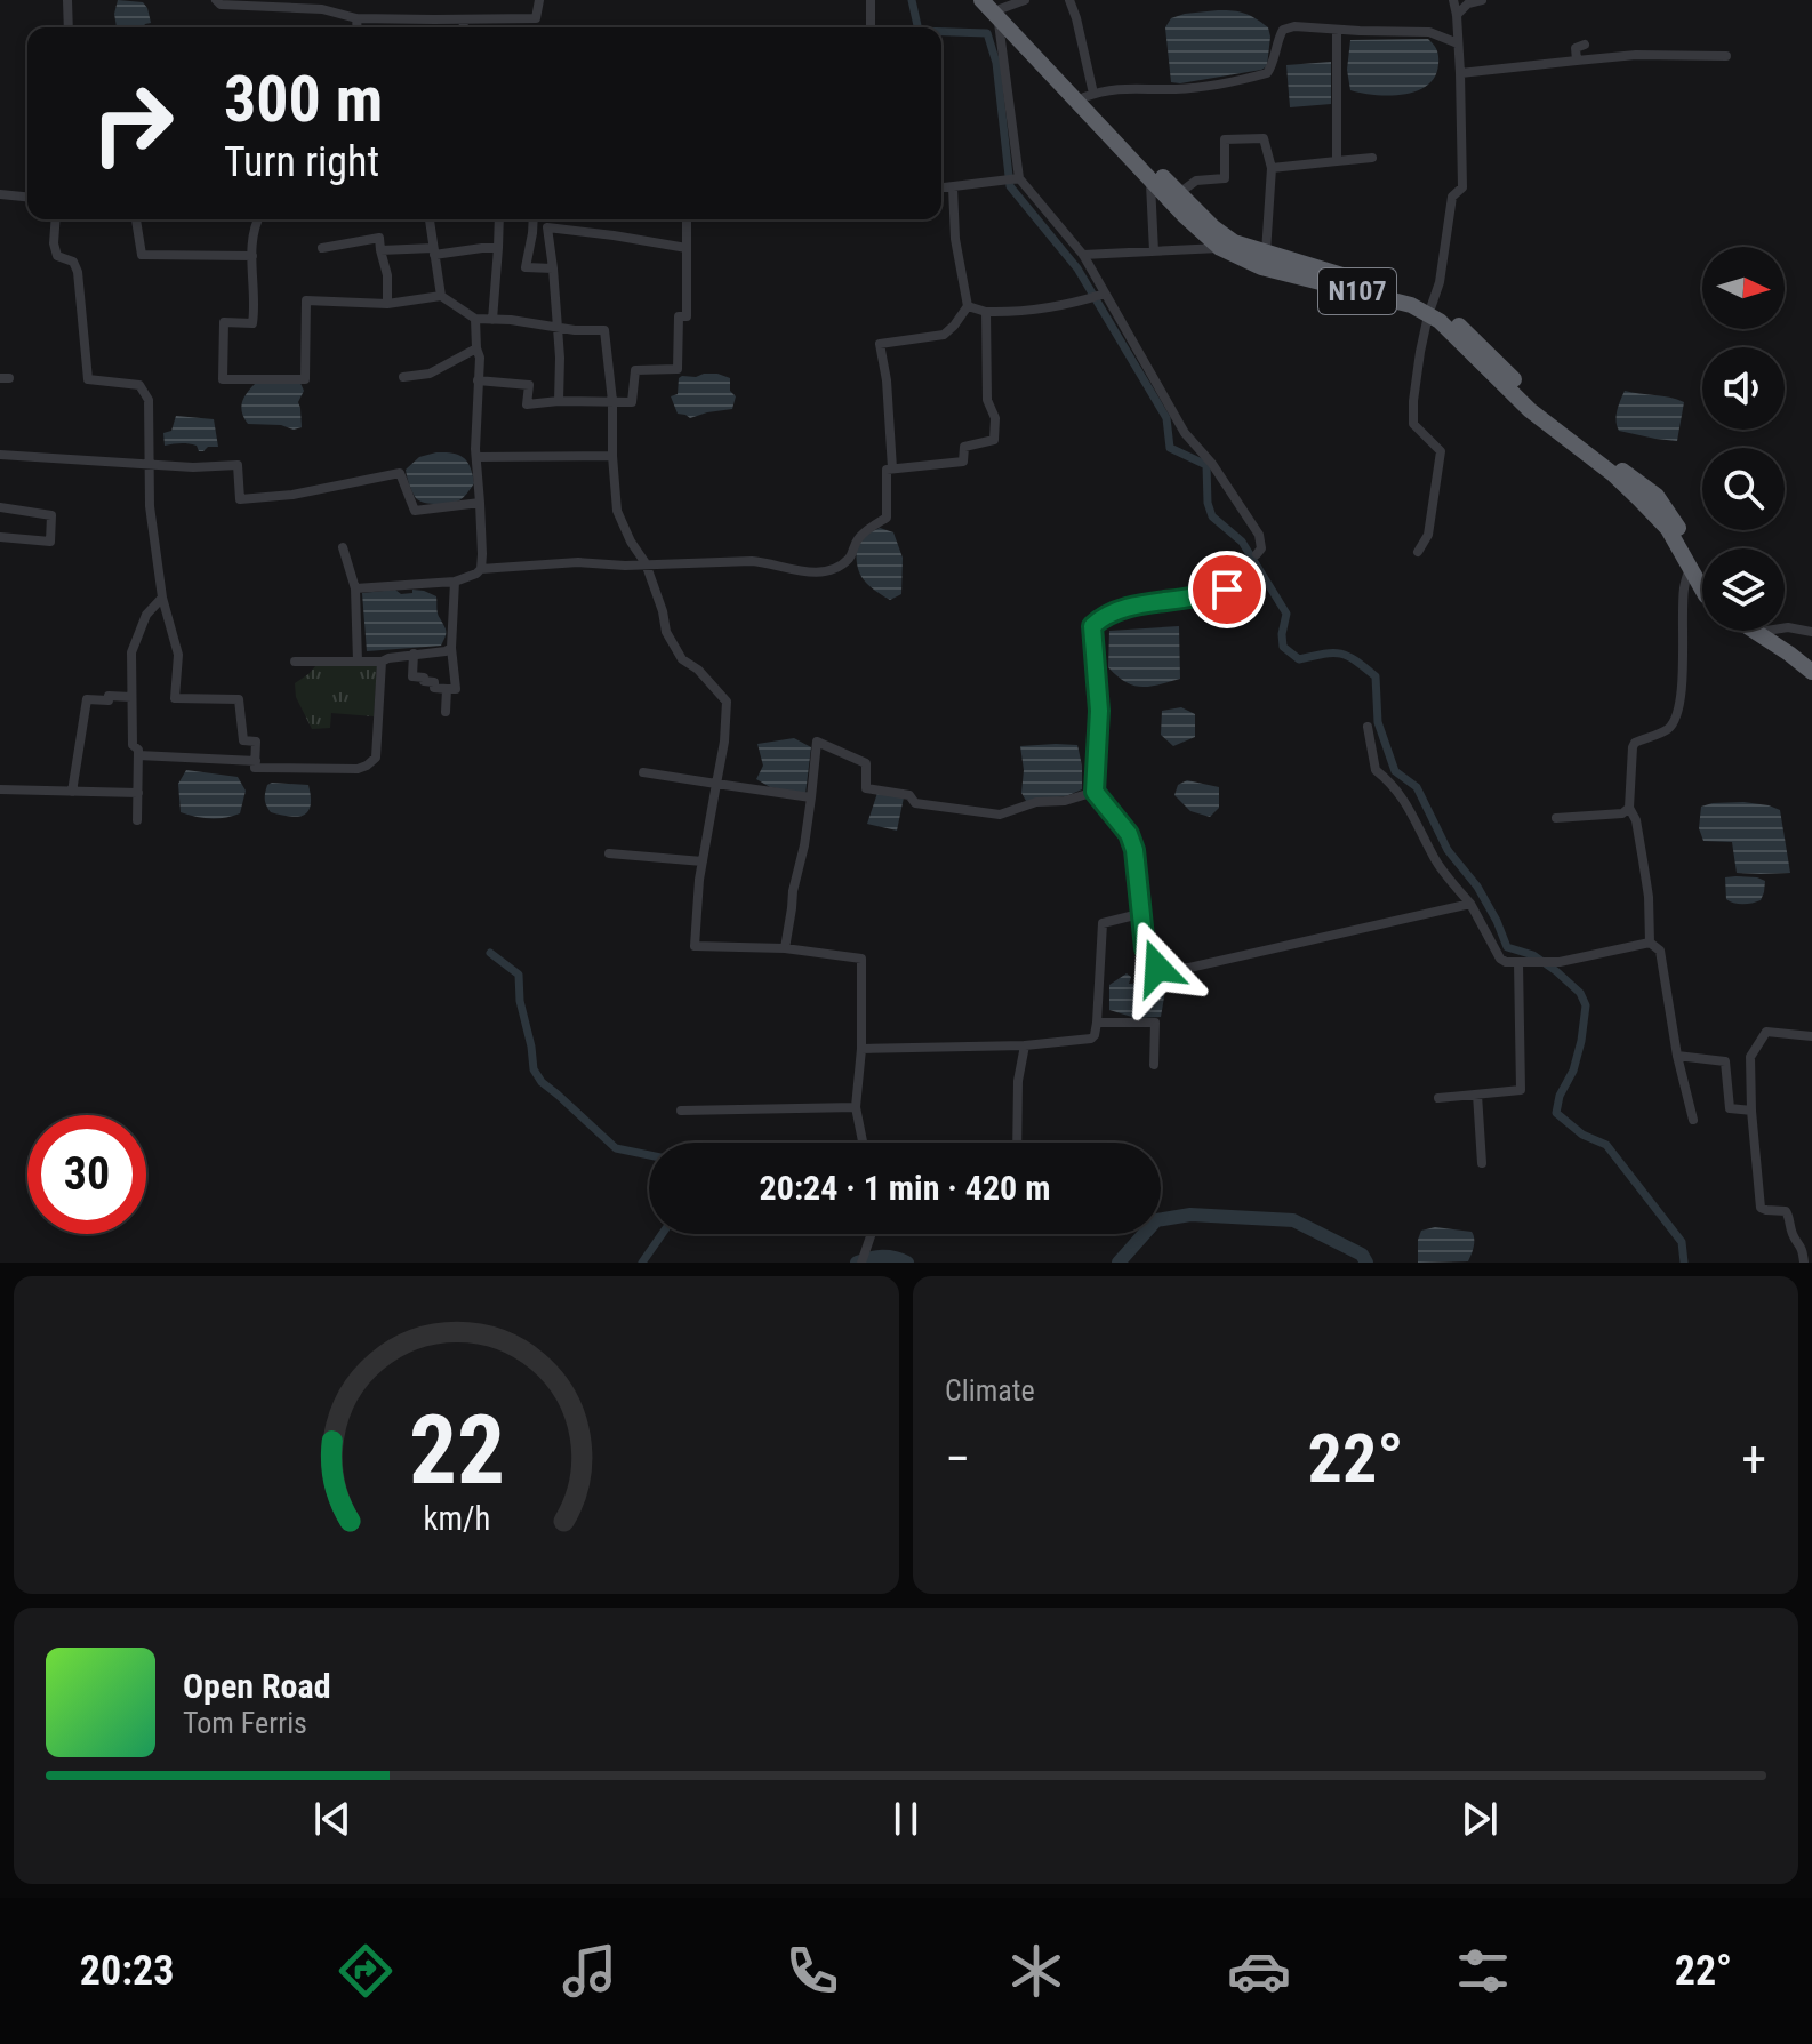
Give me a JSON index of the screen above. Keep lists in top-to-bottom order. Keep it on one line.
{"streets":{"highway":["N107"]},"north":"right","page":{"turn":["300 m","Turn right"],"limit":"30","trip":"20:24 · 1 min · 420 m","tile":"Climate","heat":["−","22°","+"],"song":["Open Road","Tom Ferris"],"tabs":["20:23","22°"],"gauge":["22","km/h"]}}
